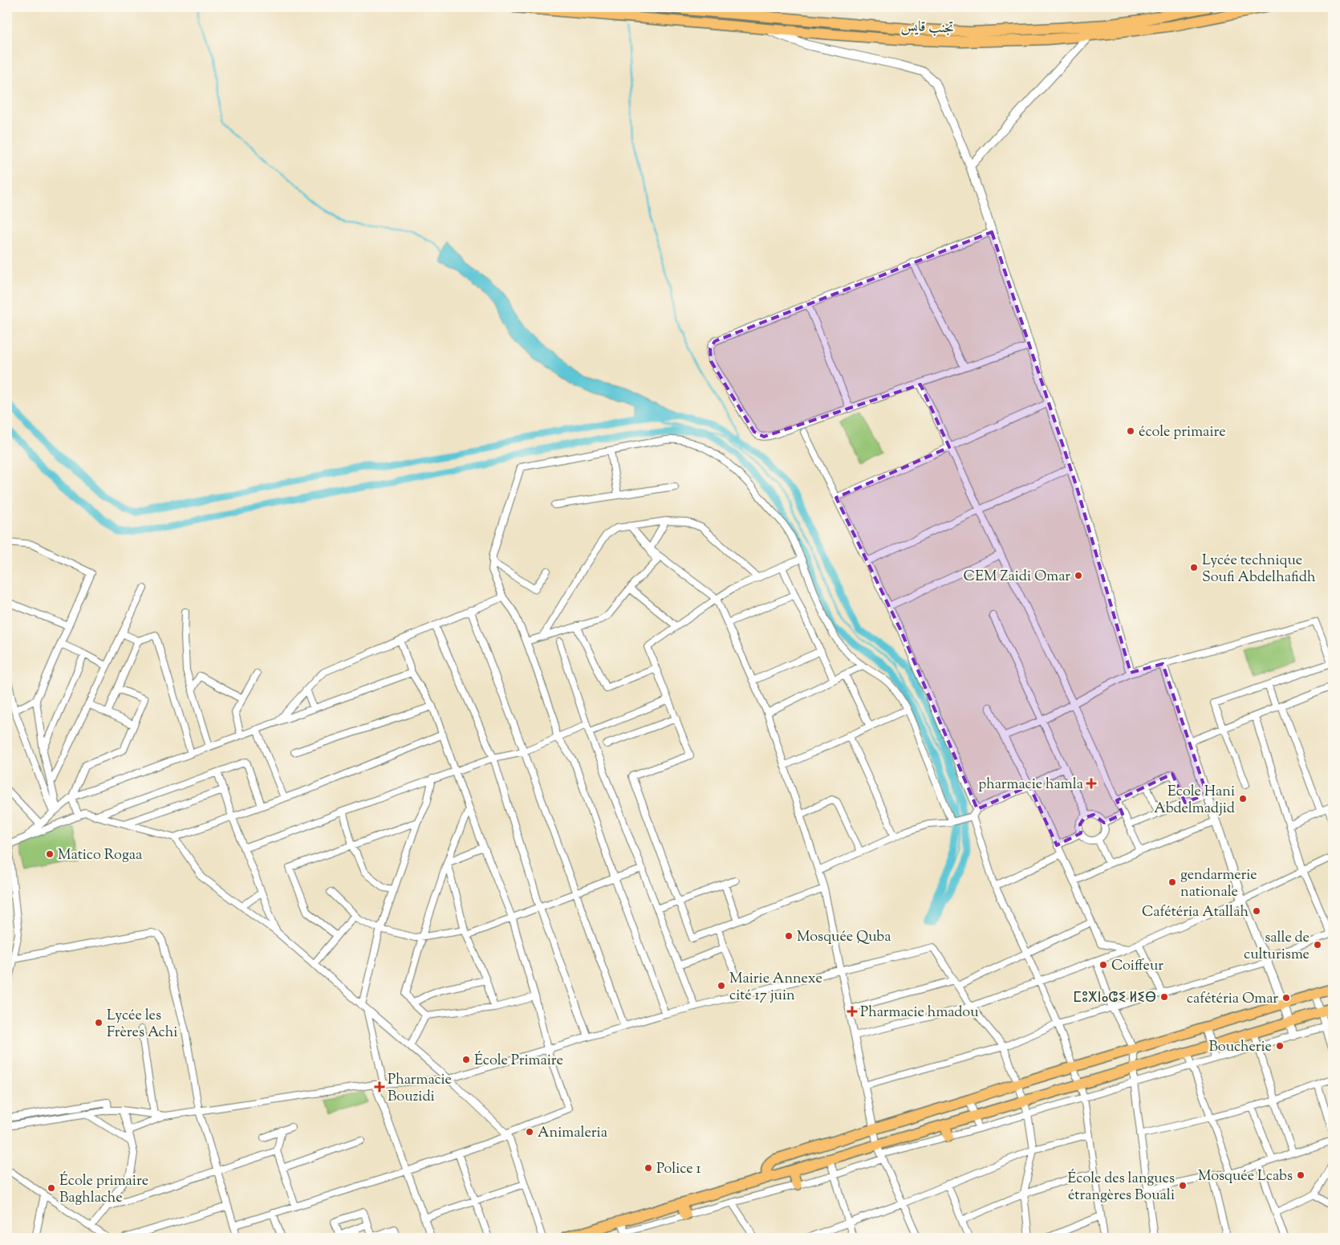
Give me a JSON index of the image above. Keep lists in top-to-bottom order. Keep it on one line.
{"streets":{"main road":["تجنب قايس"]},"places":{"other":["école primaire","Lycée technique Soufi Abdelhafidh","CEM Zaidi Omar","Ecole Hani Abdelmadjid","Matico Rogaa","gendarmerie nationale","Cafétéria Atallah","Mosquée Quba","salle de culturisme","Coiffeur","Mairie Annexe cité 17 juin","ⵎⵓⵅⵏⴰⵛⵉ ⵍⵉⴱ","cafétéria Omar","Lycée les Frères Achi","Boucherie","École Primaire","Animaleria","Police 1","Mosquée Lcabs","École des langues étrangères Bouali","École primaire Baghlache"],"health":["pharmacie hamla","Pharmacie hmadou","Pharmacie Bouzidi"]}}
